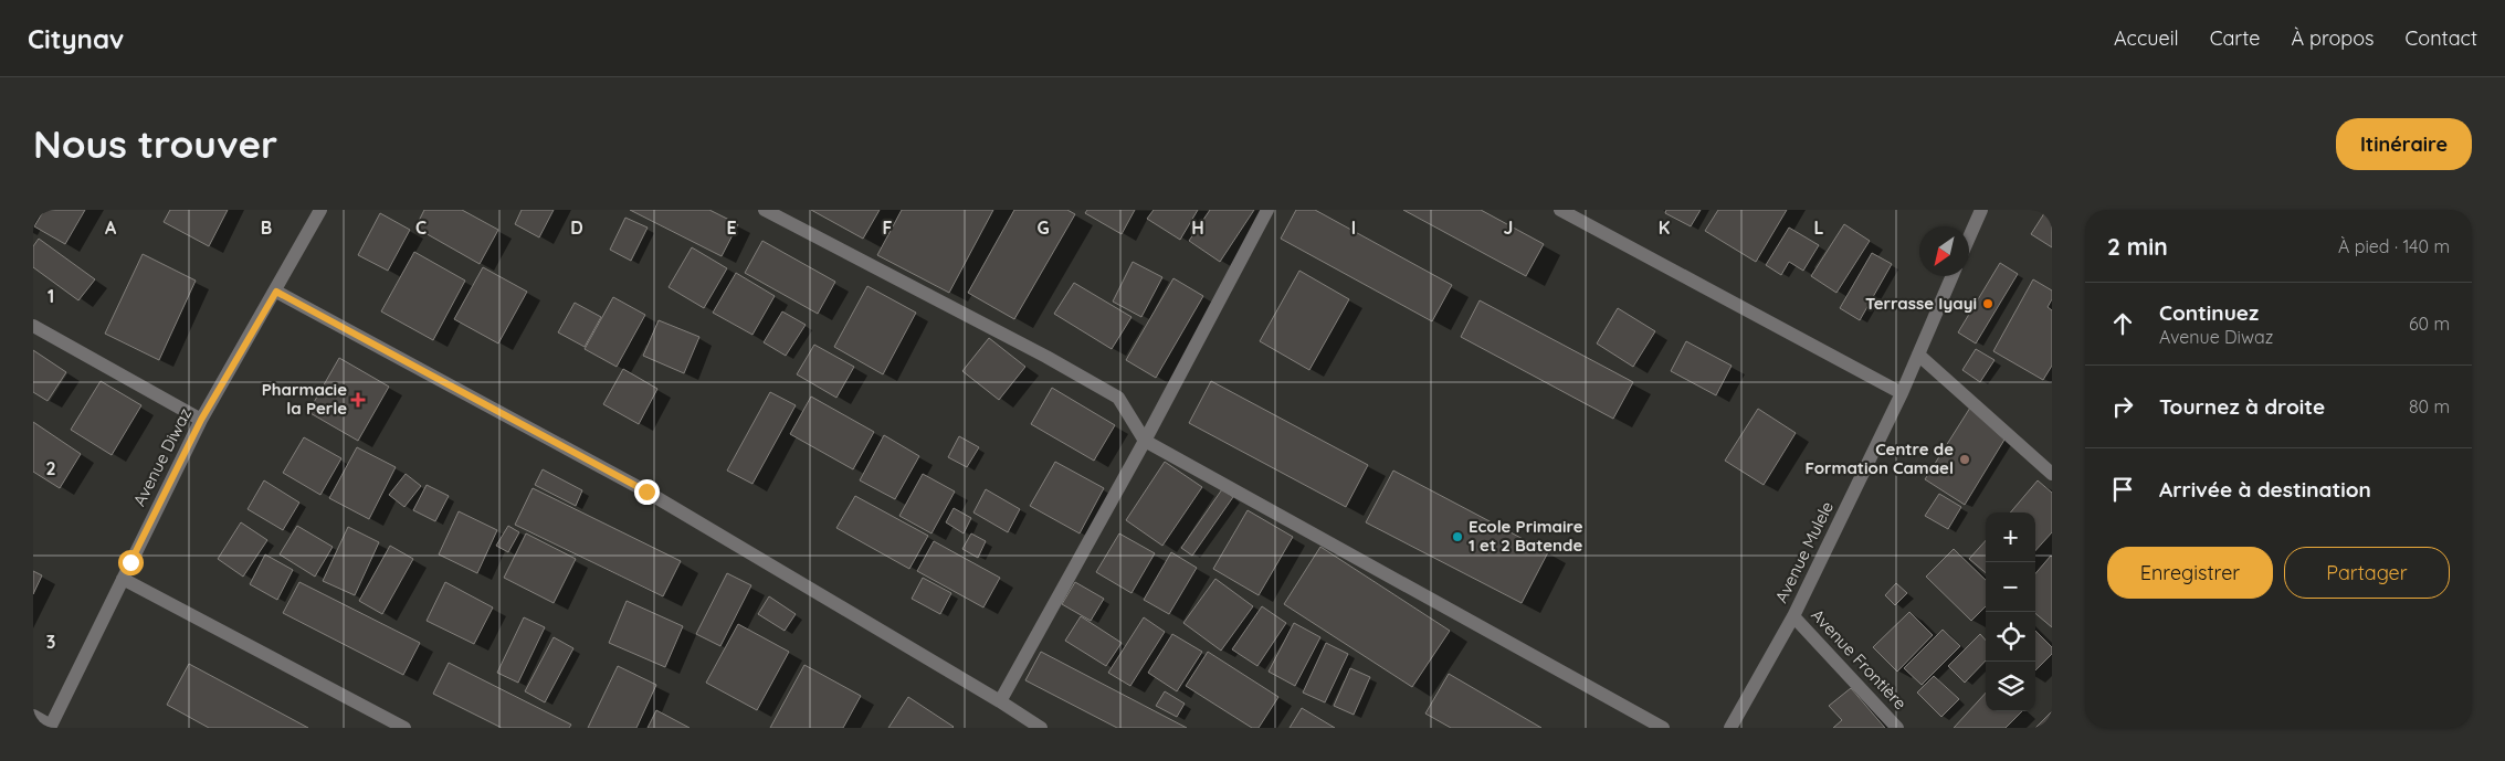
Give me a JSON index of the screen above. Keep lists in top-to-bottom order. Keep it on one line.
{"streets":{"street":["Avenue Diwaz","Avenue Mulele","Avenue Frontière"]},"crossings":[["Avenue Mulele","Avenue Frontière"]],"places":{"other":["Terrasse Iyayi","Centre de Formation Camael","Ecole Primaire 1 et 2 Batende"],"health":["Pharmacie la Perle"]},"north":"bottom left","page":{"header":"Citynav","nav":["Accueil","Carte","À propos","Contact"],"buttons":["Itinéraire",["Enregistrer","Partager"]],"title":"Nous trouver","heading":["2 min","À pied · 140 m"],"list":[["Continuez","Avenue Diwaz","60 m"],["Tournez à droite","80 m"],"Arrivée à destination"],"map_buttons":["+","−"]},"grid":{"columns":["A","B","C","D","E","F","G","H","I","J","K","L"],"rows":["1","2","3"]}}
